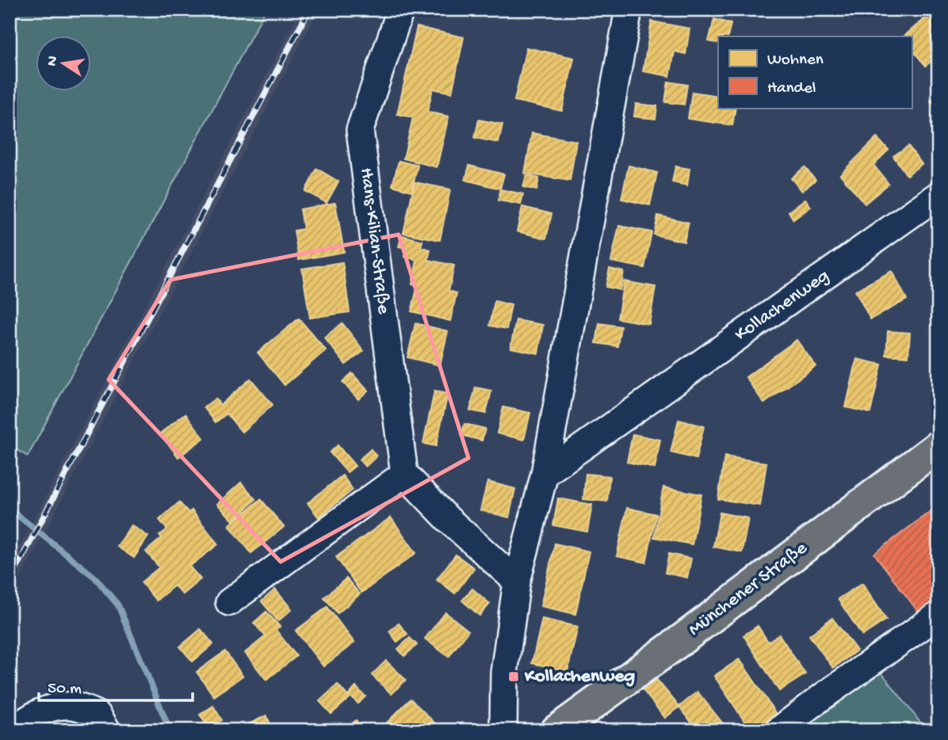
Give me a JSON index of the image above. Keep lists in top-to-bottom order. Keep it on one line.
{"streets":{"main road":["Münchener Straße"],"street":["Hans-Kilian-Straße","Kollachenweg"]},"places":{"transit":["Kollachenweg"]},"legend":["Wohnen","Handel"],"scale_bar":"50 m","north":"left"}
